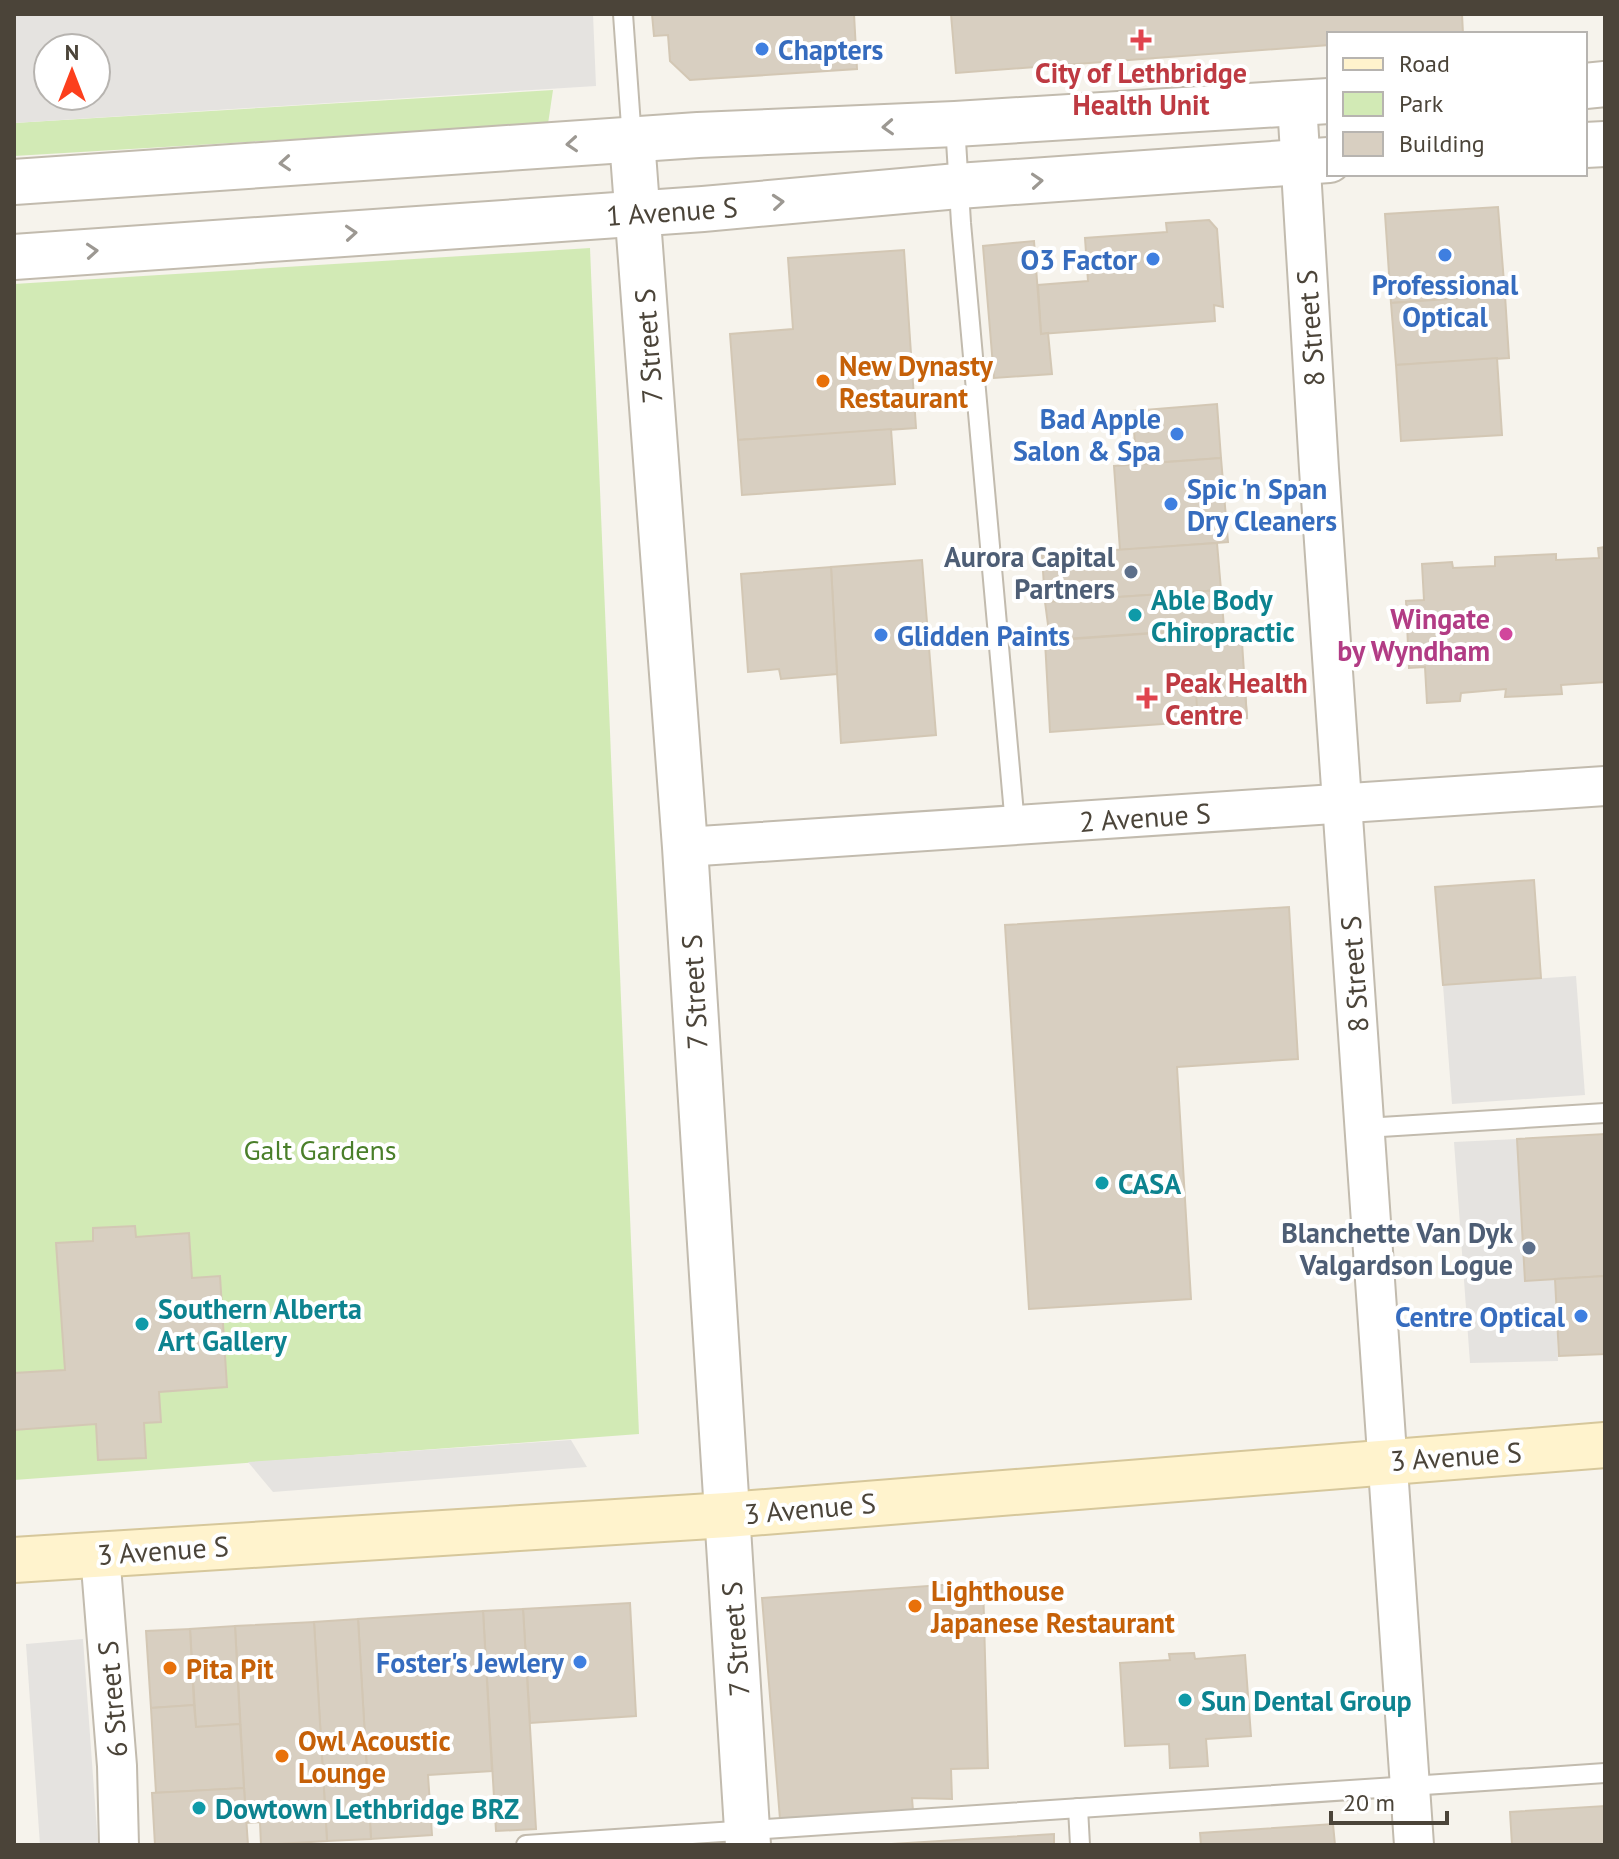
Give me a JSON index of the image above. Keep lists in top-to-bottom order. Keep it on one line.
{"streets":{"main road":["3 Avenue S"],"street":["1 Avenue S","8 Street S","7 Street S","2 Avenue S","6 Street S"]},"crossings":[["1 Avenue S","8 Street S"],["1 Avenue S","7 Street S"],["8 Street S","2 Avenue S"],["8 Street S","3 Avenue S"],["7 Street S","2 Avenue S"],["7 Street S","3 Avenue S"],["3 Avenue S","6 Street S"]],"parks":["Galt Gardens"],"places":{"health":["City of Lethbridge Health Unit","Peak Health Centre"],"other":["Chapters","Professional Optical","O3 Factor","New Dynasty Restaurant","Bad Apple Salon & Spa","Spic 'n Span Dry Cleaners","Aurora Capital Partners","Able Body Chiropractic","Wingate by Wyndham","Glidden Paints","CASA","Blanchette Van Dyk Valgardson Logue","Centre Optical","Southern Alberta Art Gallery","Lighthouse Japanese Restaurant","Foster's Jewlery","Pita Pit","Sun Dental Group","Owl Acoustic Lounge","Dowtown Lethbridge BRZ"]},"legend":["Road","Park","Building"],"scale_bar":"20 m","north":"top"}
